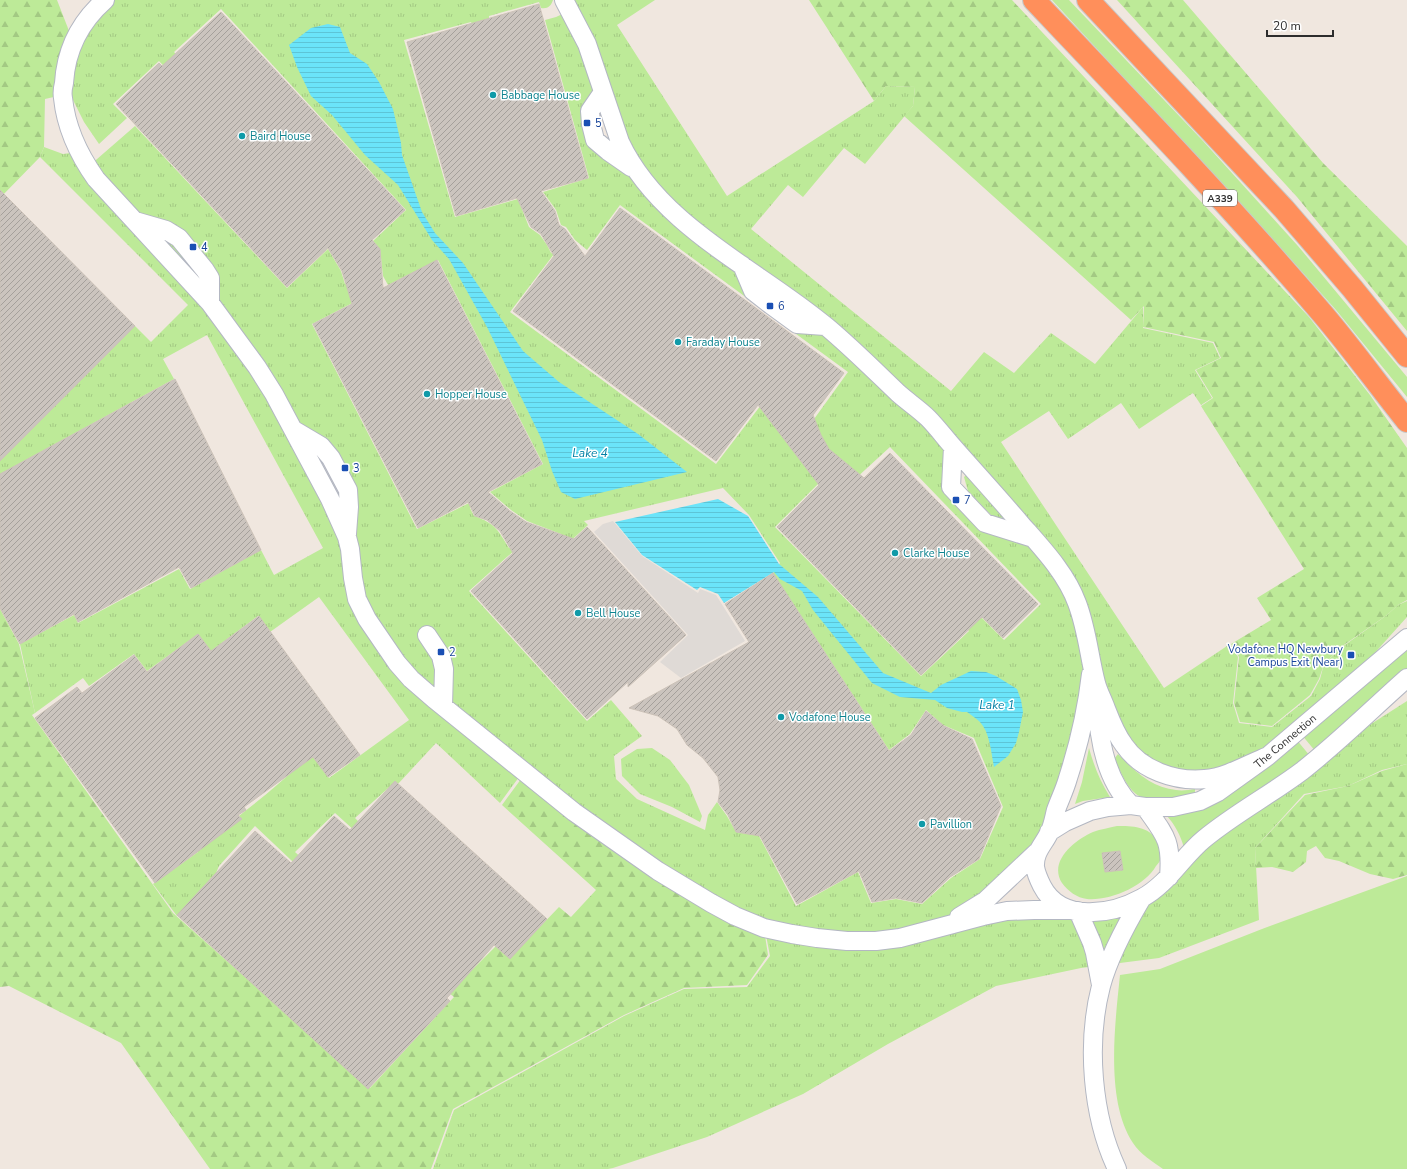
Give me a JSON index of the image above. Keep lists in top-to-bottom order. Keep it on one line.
{"streets":{"highway":["A339"],"street":["The Connection"]},"water":["Lake 4","Lake 1"],"places":{"other":["Babbage House","Baird House","Faraday House","Hopper House","Clarke House","Bell House","Vodafone House","Pavillion"],"transit":["5","4","6","3","7","2","Vodafone HQ Newbury Campus Exit (Near)"]},"scale_bar":"20 m"}
